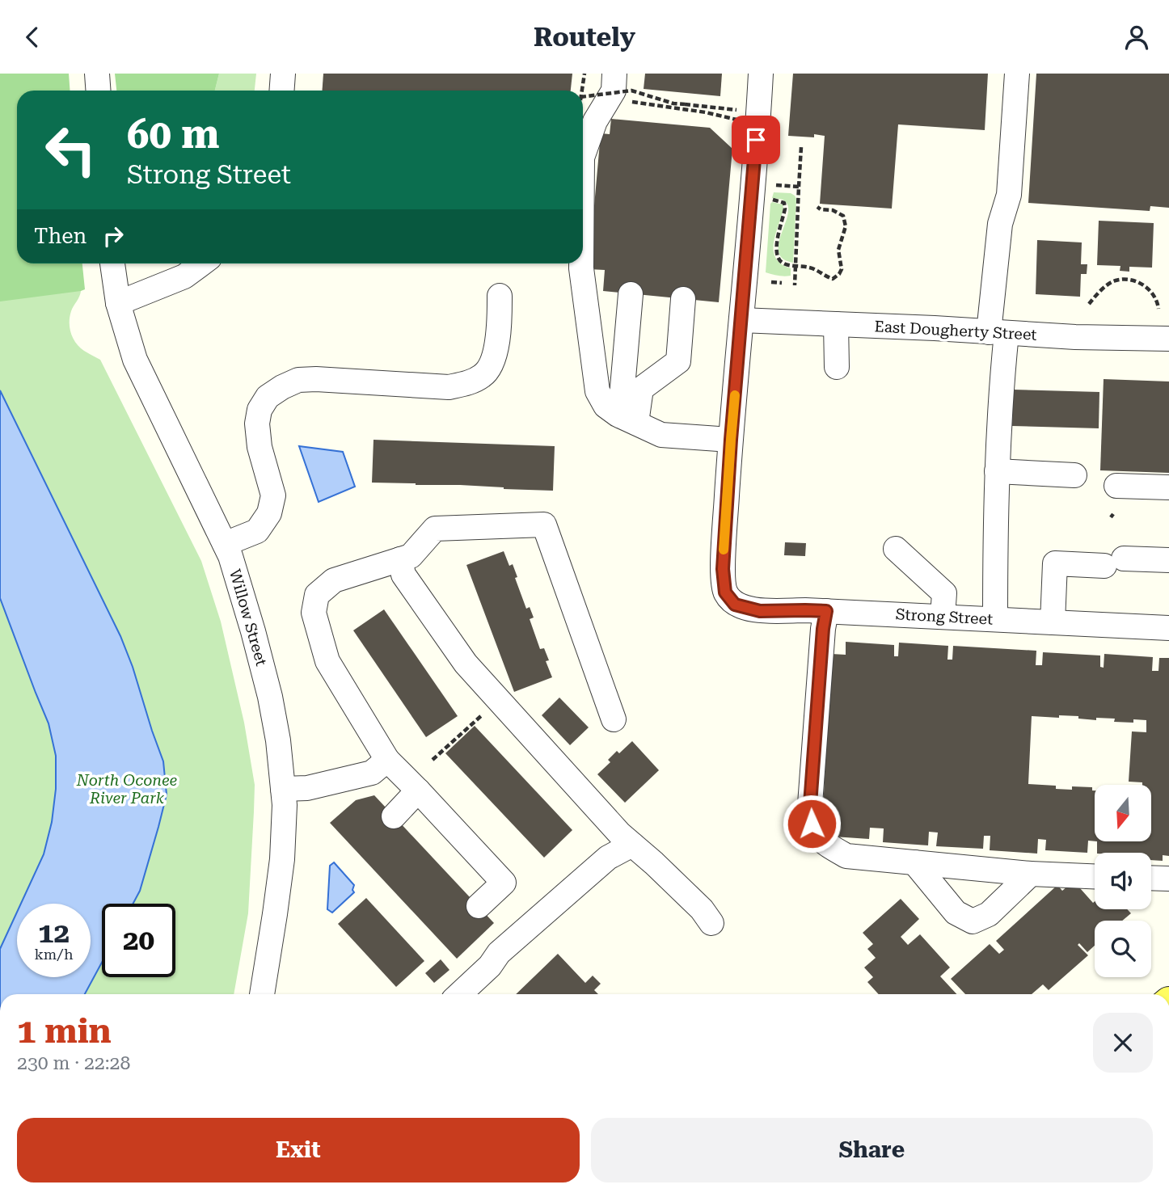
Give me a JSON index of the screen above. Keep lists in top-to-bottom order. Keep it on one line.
{"streets":{"street":["East Dougherty Street","Strong Street","Willow Street"]},"parks":["North Oconee River Park"],"north":"bottom","page":{"header":"Routely","turn":["60 m","Strong Street"],"then":"Then","speed":"12 km/h","limit":"20","heading":["1 min","230 m · 22:28"],"buttons":["Exit","Share"]}}
